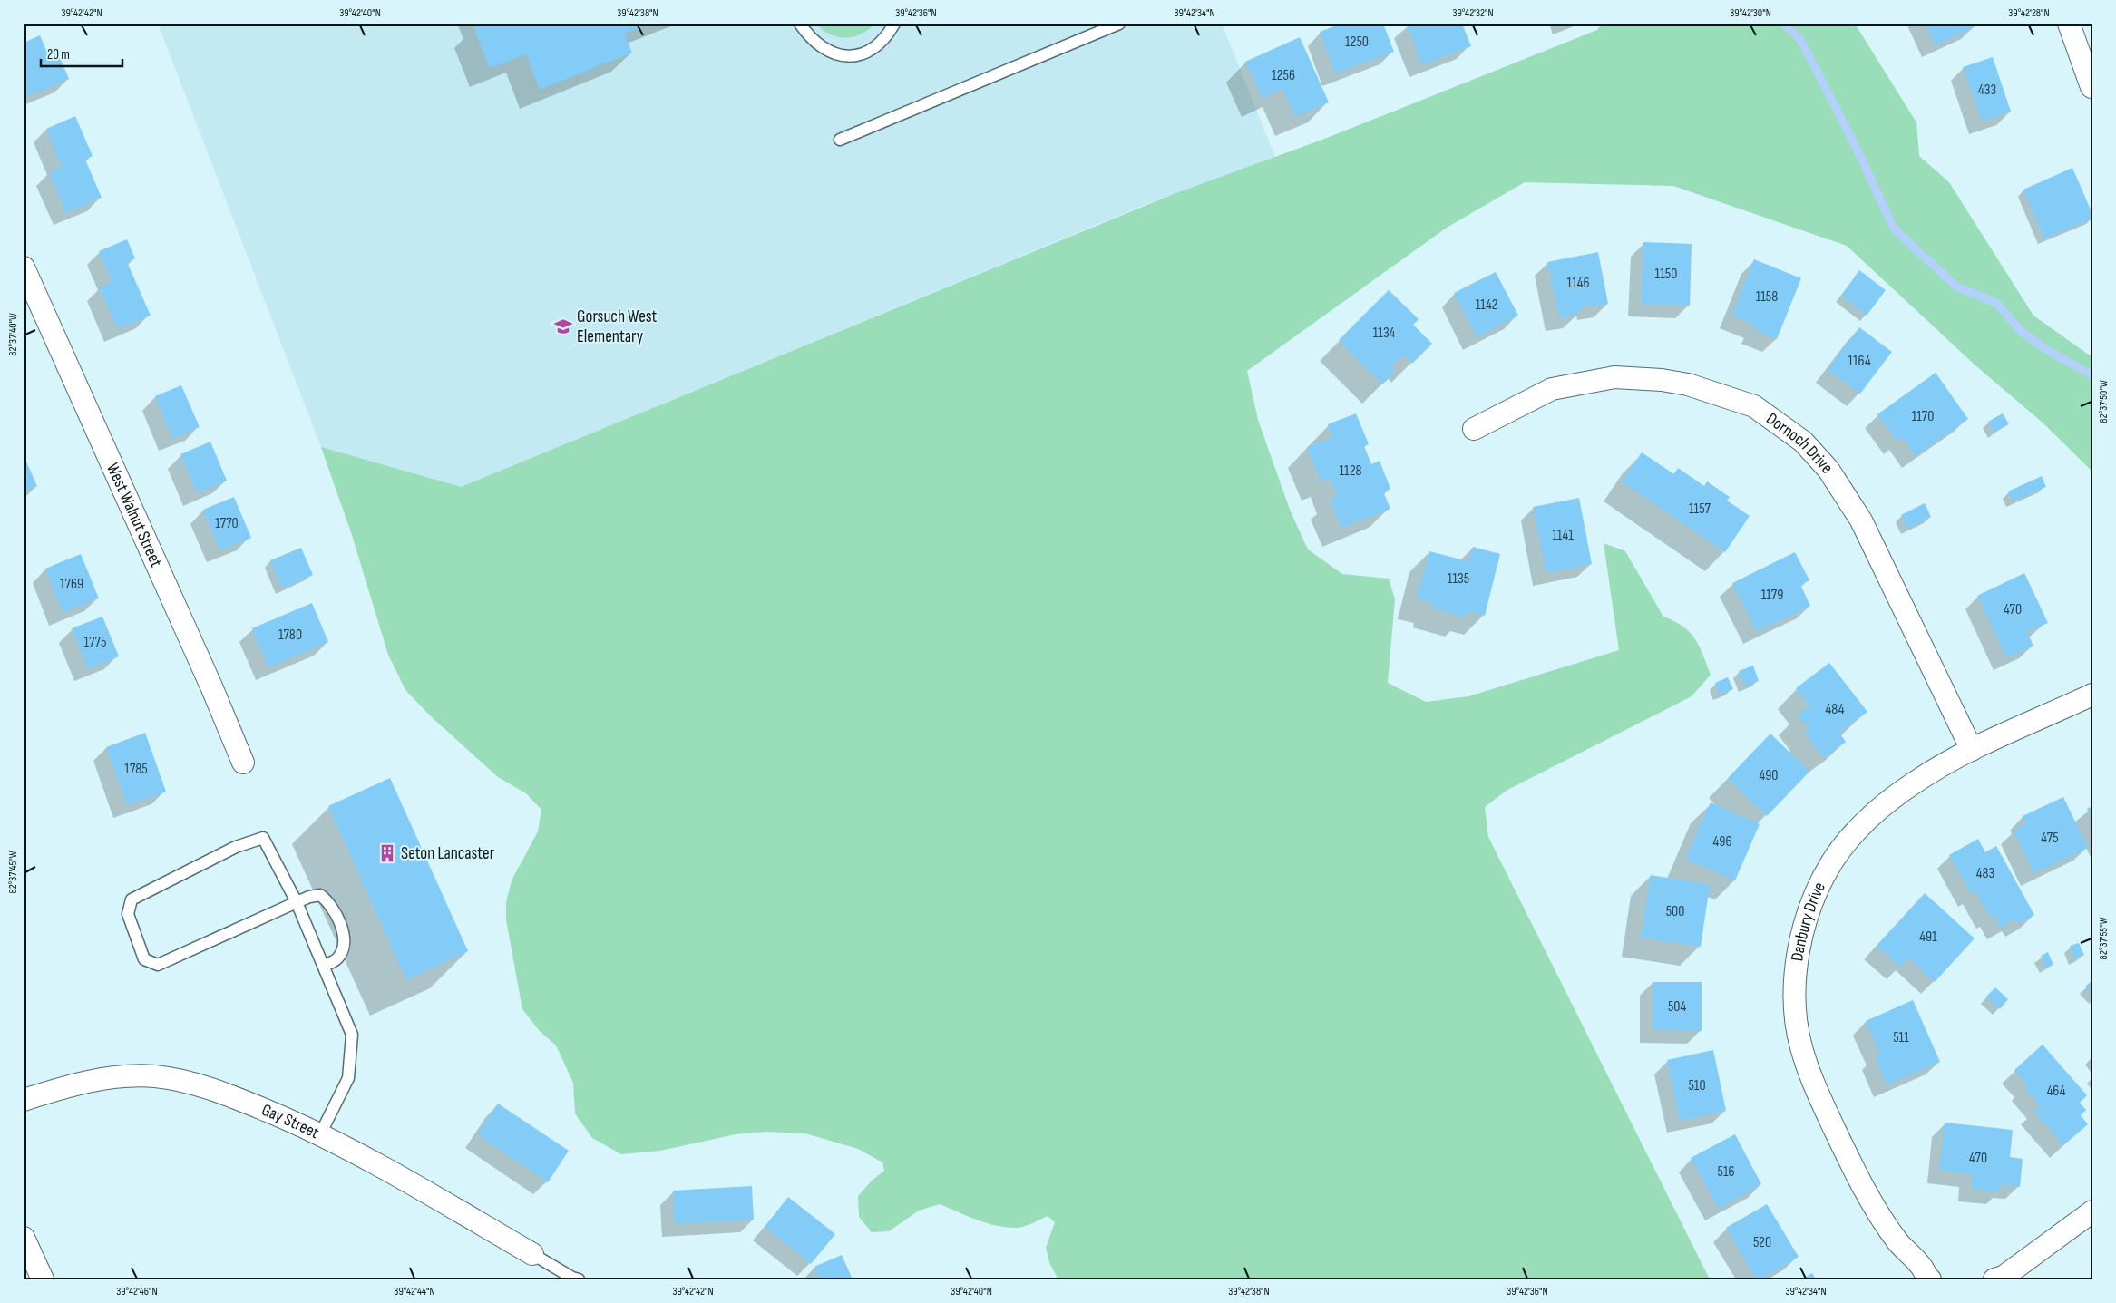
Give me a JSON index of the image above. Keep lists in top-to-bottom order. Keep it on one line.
{"streets":{"street":["Dornoch Drive","West Walnut Street","Danbury Drive","Gay Street"]},"crossings":[["Dornoch Drive","Danbury Drive"]],"places":{"school or university":["Gorsuch West Elementary"],"building":["Seton Lancaster"]},"house_numbers":["1250","1256","433","1150","1146","1158","1142","1134","1164","1170","1128","1157","1770","1141","1135","1769","1179","470","1780","1775","484","1785","490","475","496","483","500","491","504","511","510","464","470","516","520"],"scale_bar":"20 m","coordinates":["39°42'42\"N","39°42'40\"N","39°42'38\"N","39°42'36\"N","39°42'34\"N","39°42'32\"N","39°42'30\"N","39°42'28\"N","82°37'40\"W","82°37'50\"W","82°37'45\"W","82°37'55\"W","39°42'46\"N","39°42'44\"N"]}
